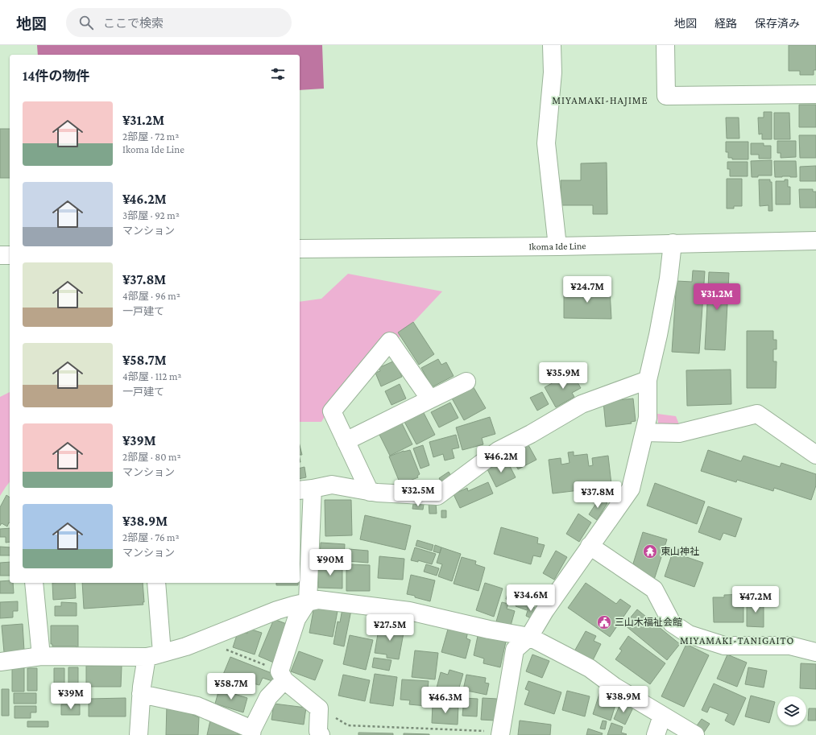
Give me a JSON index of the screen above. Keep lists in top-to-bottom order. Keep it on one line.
{"streets":{"street":["Ikoma Ide Line"]},"districts":["MIYAMAKI-HAJIME","MIYAMAKI-TANIGAITO"],"places":{"temple":["東山神社"],"public building":["三山木福祉会館"]},"page":{"header":"地図","search":"ここで検索","nav":["地図","経路","保存済み"],"heading":"14件の物件","list":[{"name":"¥31.2M","note":"2部屋 · 72 m² · Ikoma Ide Line"},{"name":"¥46.2M","note":"3部屋 · 92 m² · マンション"},{"name":"¥37.8M","note":"4部屋 · 96 m² · 一戸建て"},{"name":"¥58.7M","note":"4部屋 · 112 m² · 一戸建て"},{"name":"¥39M","note":"2部屋 · 80 m² · マンション"},{"name":"¥38.9M","note":"2部屋 · 76 m² · マンション"}],"price":["¥24.7M","¥31.2M","¥35.9M","¥46.2M","¥32.5M","¥37.8M","¥90M","¥34.6M","¥47.2M","¥27.5M","¥58.7M","¥39M","¥38.9M","¥46.3M"]}}
